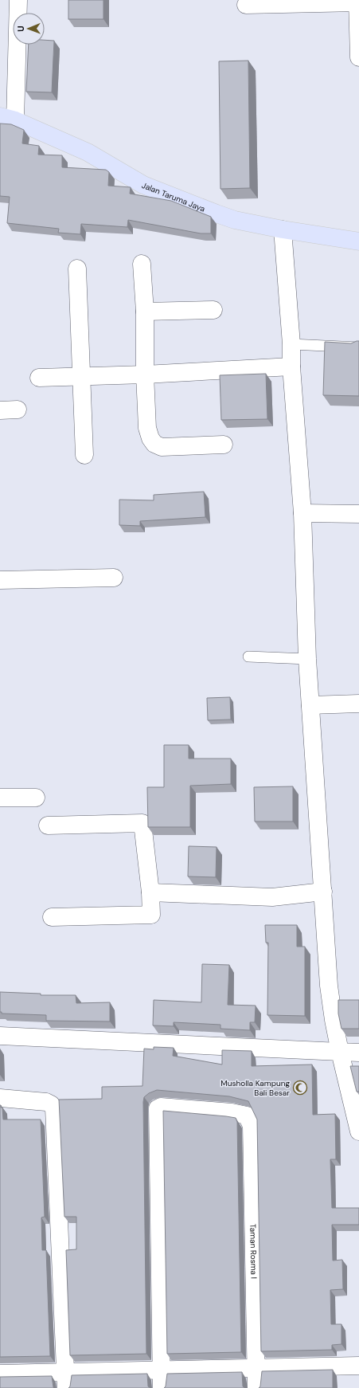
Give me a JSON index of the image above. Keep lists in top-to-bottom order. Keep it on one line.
{"streets":{"main road":["Jalan Taruma Jaya"],"street":["Taman Rosma I"]},"places":{"mosque":["Musholla Kampung Bali Besar"]},"north":"left"}
